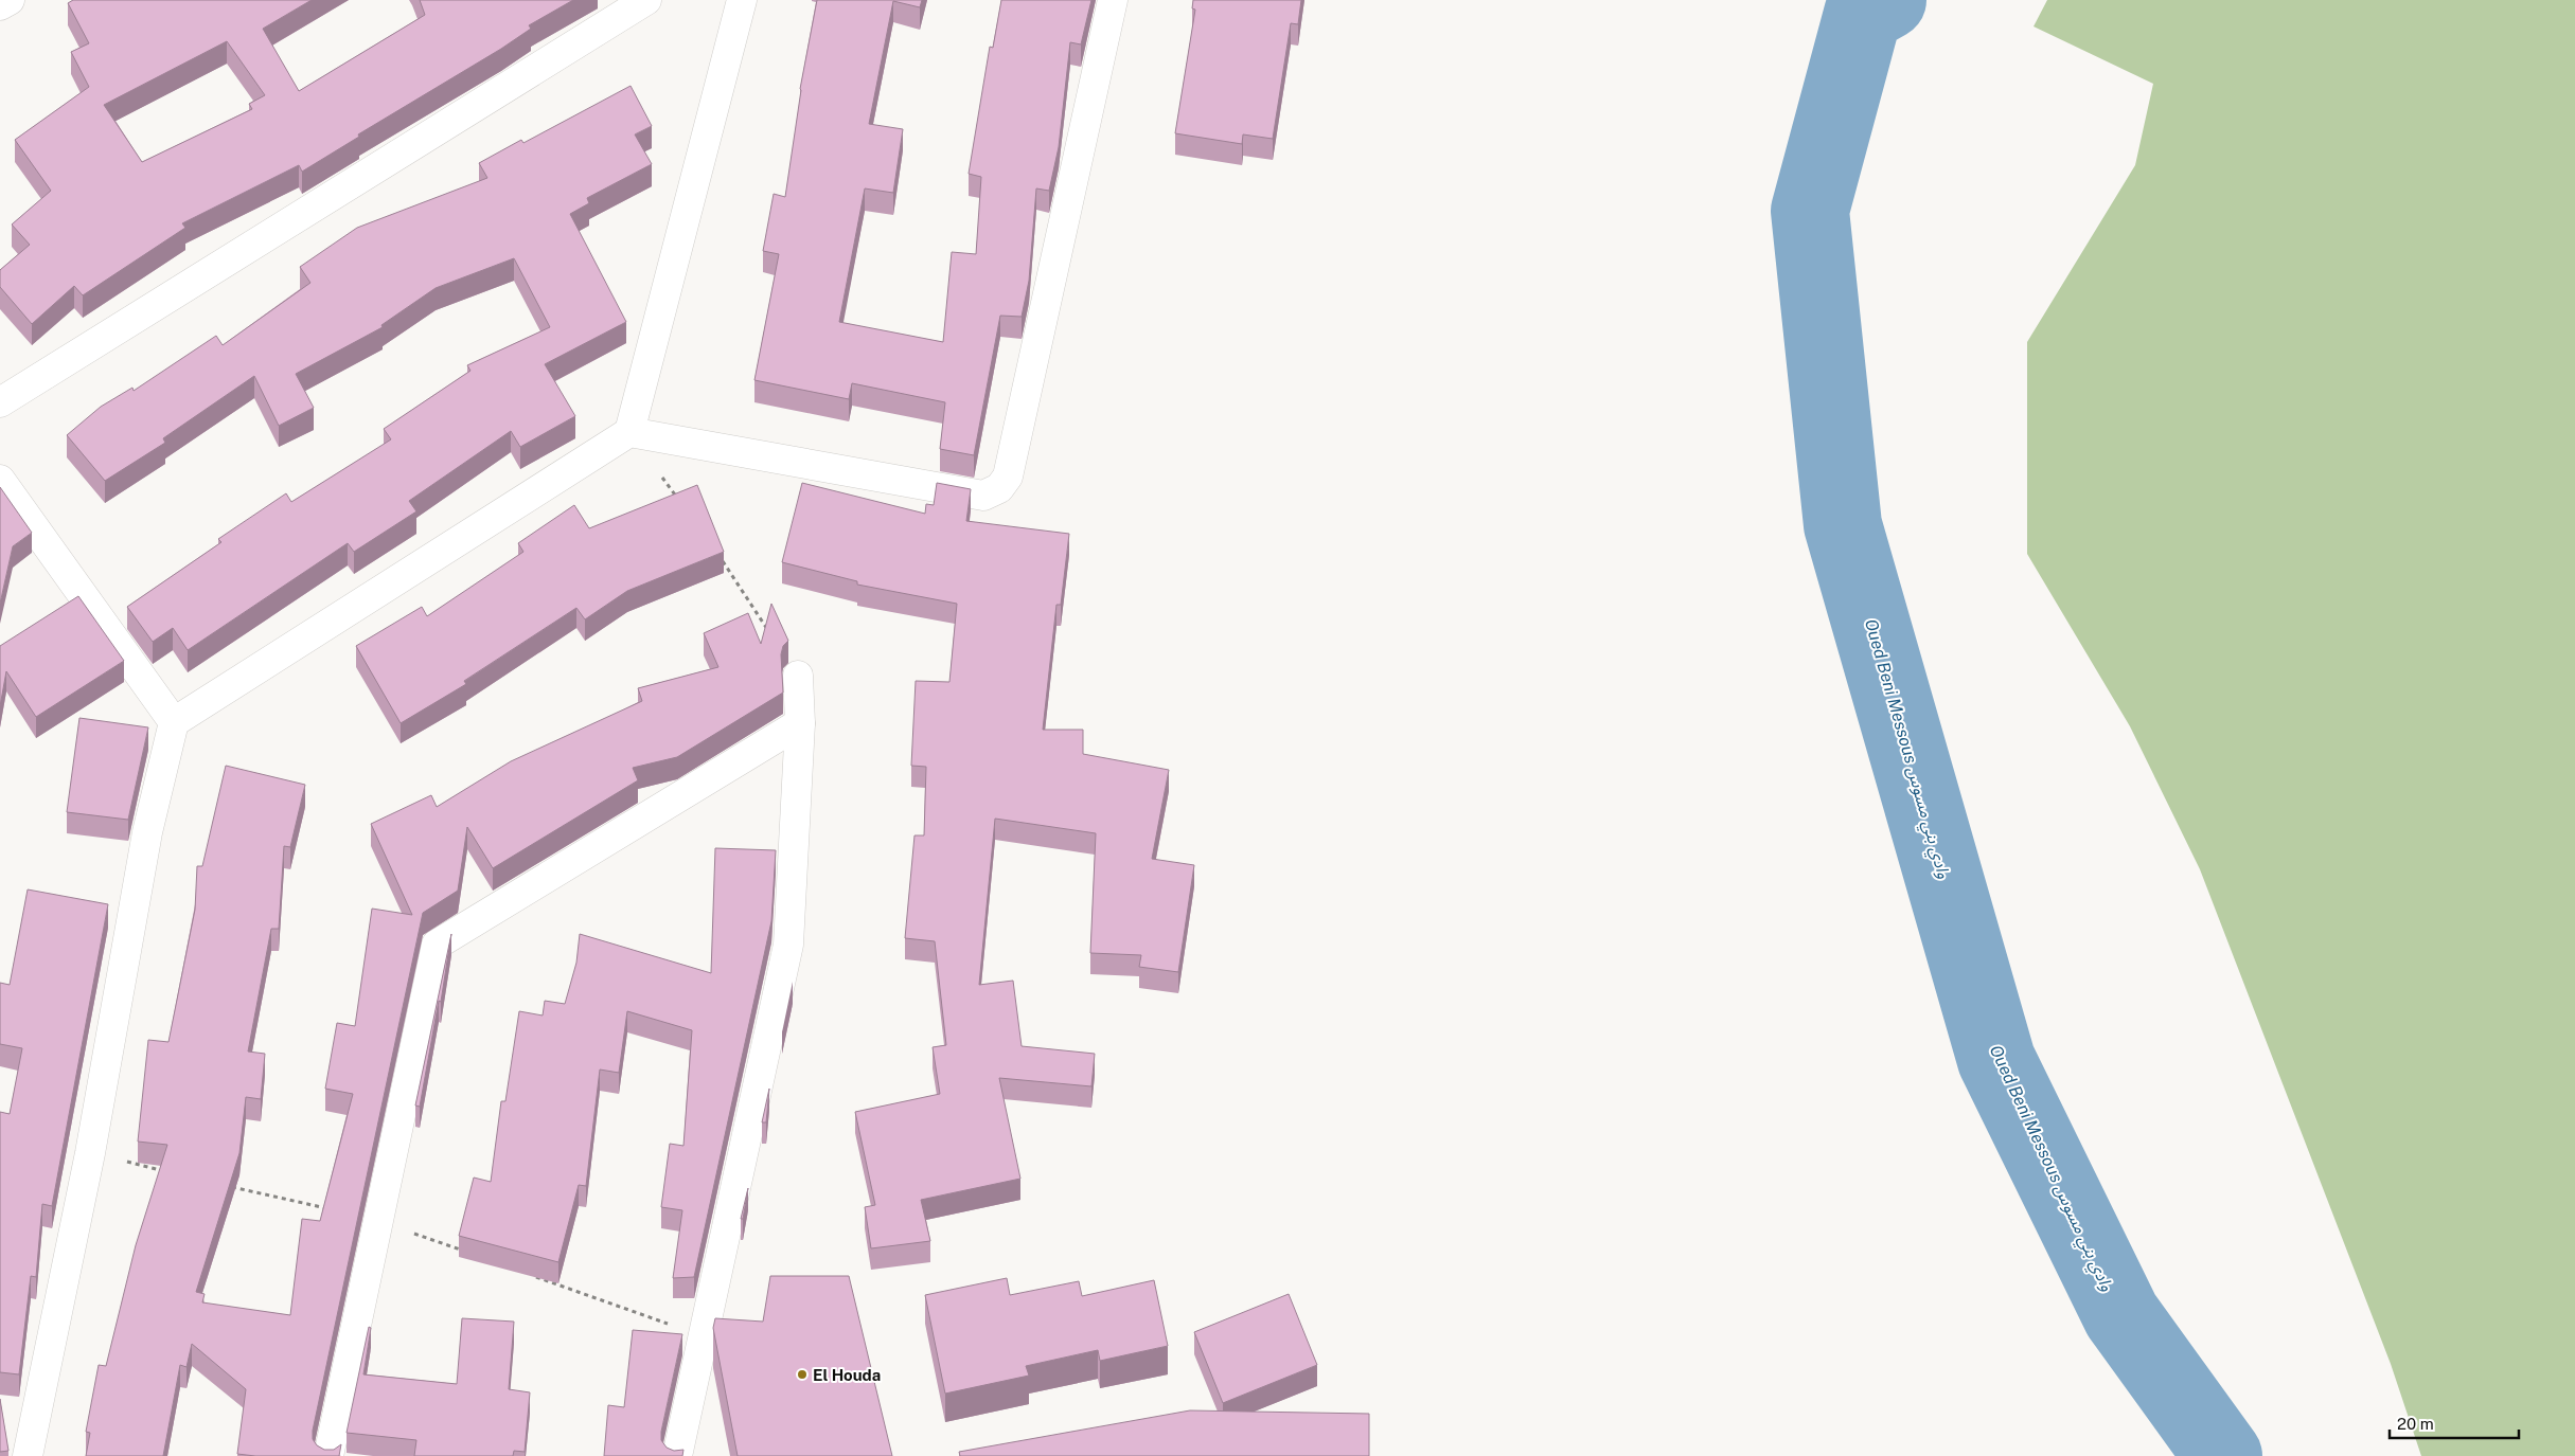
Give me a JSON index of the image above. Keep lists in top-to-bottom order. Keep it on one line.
{"water":["Oued Beni Messous وادي بني مسوس"],"places":["El Houda"],"scale_bar":"20 m"}
